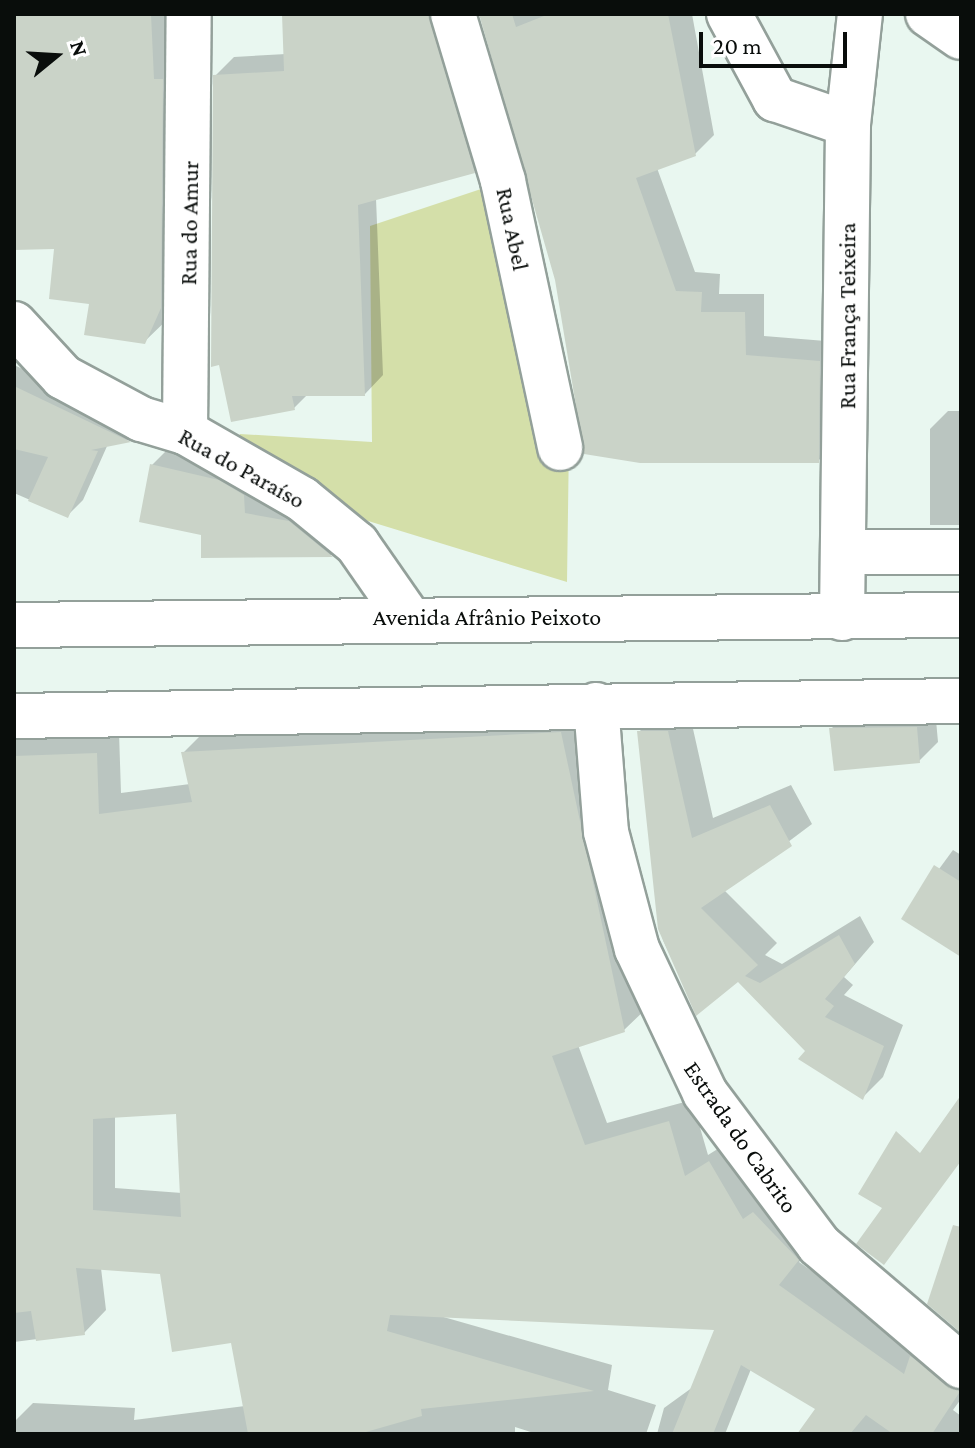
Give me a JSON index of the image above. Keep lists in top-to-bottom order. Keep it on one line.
{"streets":{"street":["Rua do Amur","Rua Abel","Rua França Teixeira","Rua do Paraíso","Avenida Afrânio Peixoto","Estrada do Cabrito"]},"crossings":[["Rua do Amur","Rua do Paraíso"],["Rua França Teixeira","Avenida Afrânio Peixoto"],["Rua do Paraíso","Avenida Afrânio Peixoto"]],"scale_bar":"20 m","north":"right"}
